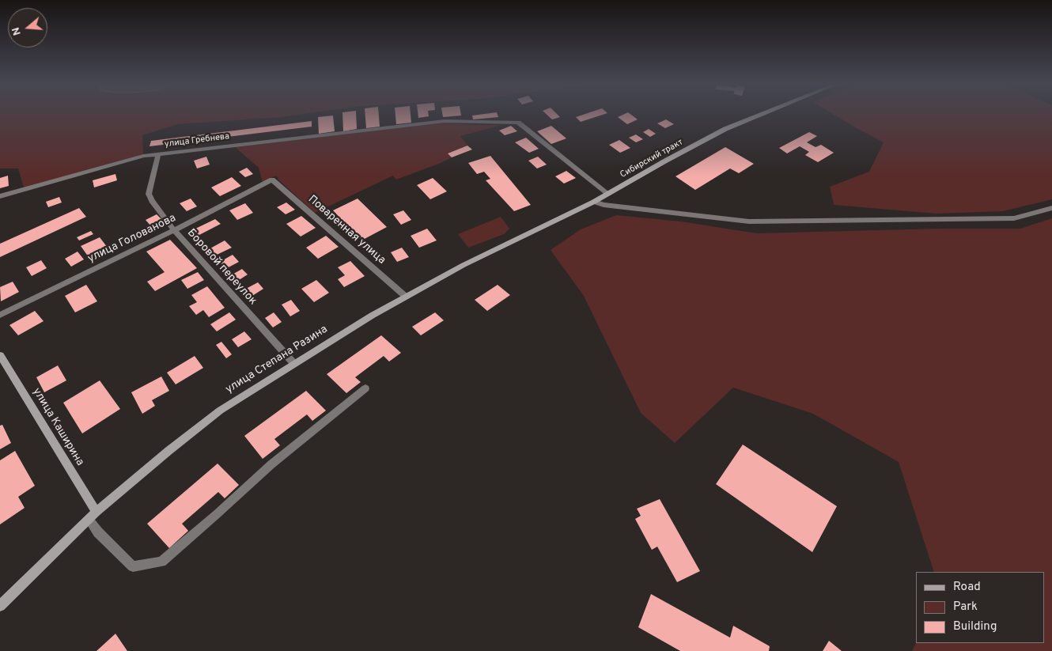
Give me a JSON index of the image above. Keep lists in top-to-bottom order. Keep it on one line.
{"streets":{"main road":["Сибирский тракт","улица Степана Разина","улица Каширина"],"street":["улица Гребнева","Поваренная улица","улица Голованова","Боровой переулок"]},"crossings":[["улица Гребнева","Сибирский тракт"],["улица Гребнева","Боровой переулок"],["улица Гребнева","улица Степана Разина"],["Сибирский тракт","улица Степана Разина"],["Поваренная улица","улица Голованова"],["Поваренная улица","улица Степана Разина"],["улица Голованова","Боровой переулок"],["Боровой переулок","улица Степана Разина"],["улица Степана Разина","улица Каширина"]],"legend":["Road","Park","Building"],"north":"left"}
